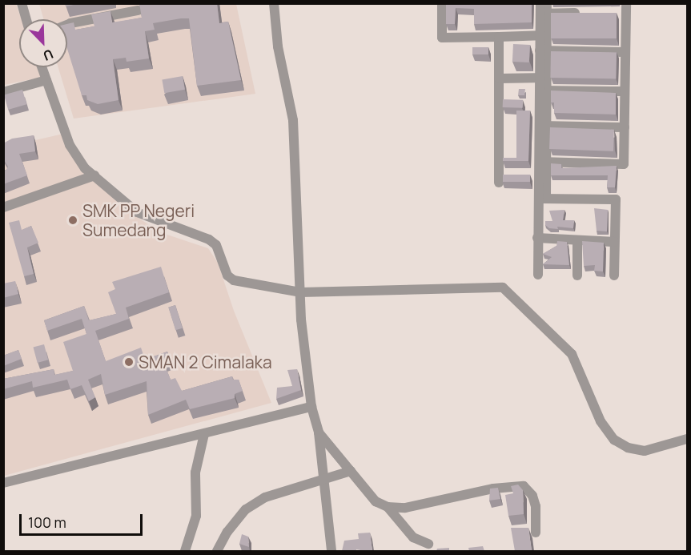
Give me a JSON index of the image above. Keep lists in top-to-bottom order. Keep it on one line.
{"places":["SMK PP Negeri Sumedang","SMAN 2 Cimalaka"],"scale_bar":"100 m","north":"bottom right"}
